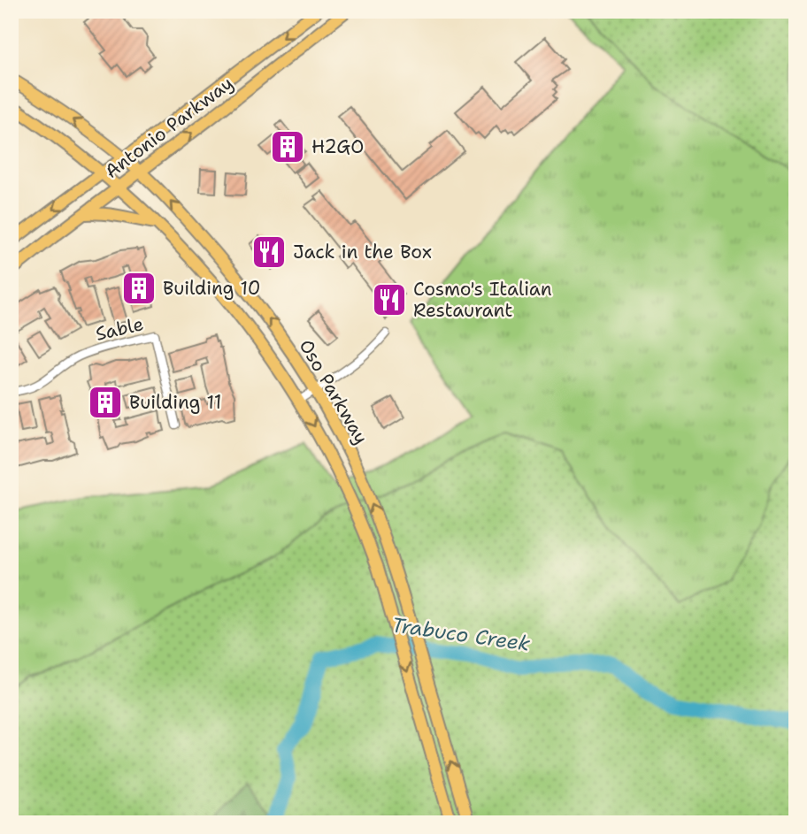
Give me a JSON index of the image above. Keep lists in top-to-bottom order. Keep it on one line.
{"streets":{"main road":["Antonio Parkway","Oso Parkway"],"street":["Sable"]},"crossings":[["Antonio Parkway","Oso Parkway"]],"water":["Trabuco Creek"],"places":{"building":["H2GO","Building 10","Building 11"],"restaurant":["Jack in the Box","Cosmo's Italian Restaurant"]}}
